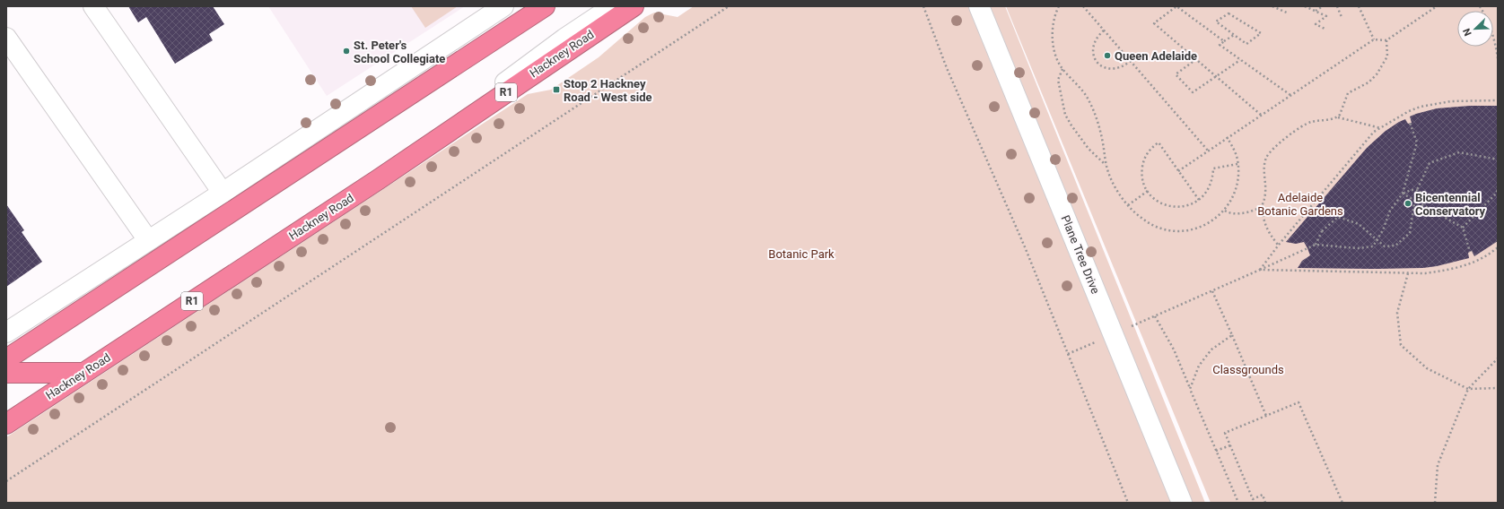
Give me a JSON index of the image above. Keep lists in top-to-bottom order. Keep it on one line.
{"streets":{"highway":["Hackney Road","R1"],"street":["Plane Tree Drive"]},"parks":["Adelaide Botanic Gardens","Botanic Park","Classgrounds"],"places":{"other":["St. Peter's School Collegiate","Queen Adelaide","Bicentennial Conservatory"],"transit":["Stop 2 Hackney Road - West side"]},"north":"bottom left"}
